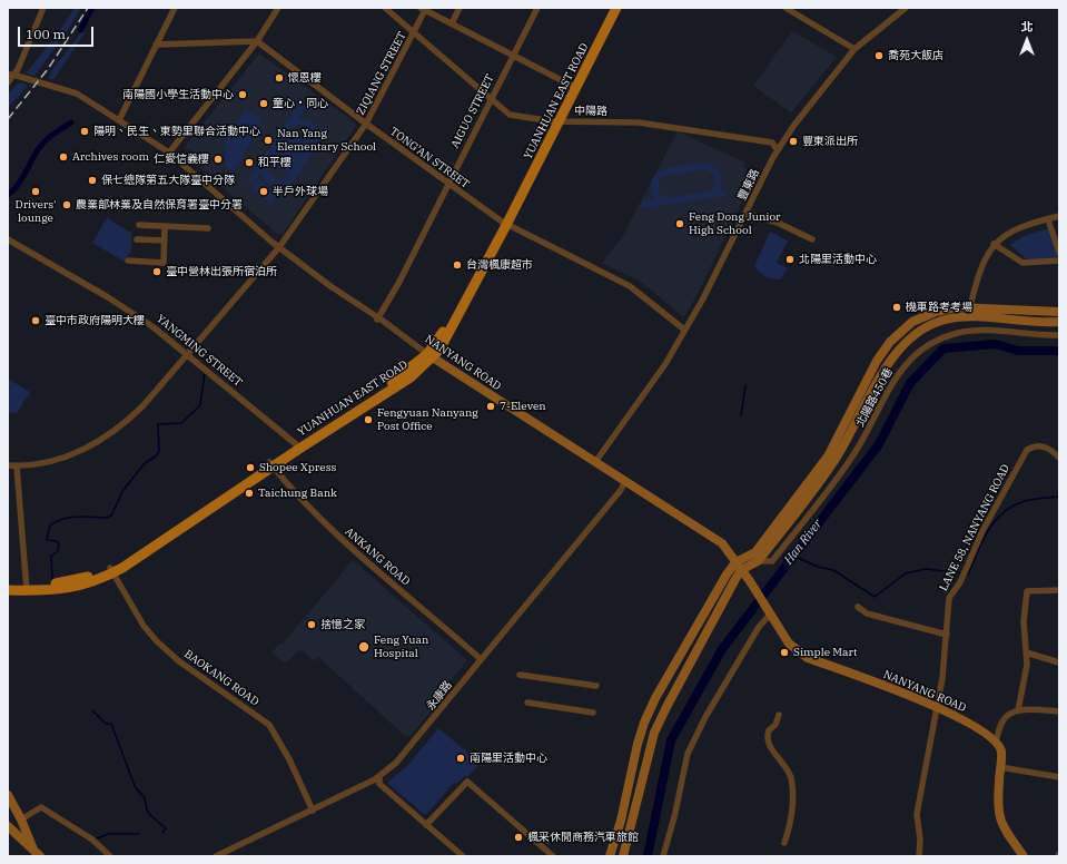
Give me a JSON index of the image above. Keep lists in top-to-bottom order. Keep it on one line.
{"streets":{"main road":["YUANHUAN EAST ROAD"],"street":["ZIQIANG STREET","AIGUO STREET","中陽路","TONG’AN STREET","豐東路","YANGMING STREET","NANYANG ROAD","北陽路450巷","LANE 58, NANYANG ROAD","ANKANG ROAD","BAOKANG ROAD","永康路"]},"crossings":[["ZIQIANG STREET","中陽路"],["ZIQIANG STREET","TONG’AN STREET"],["ZIQIANG STREET","YANGMING STREET"],["ZIQIANG STREET","NANYANG ROAD"],["YUANHUAN EAST ROAD","中陽路"],["YUANHUAN EAST ROAD","TONG’AN STREET"],["YUANHUAN EAST ROAD","YANGMING STREET"],["YUANHUAN EAST ROAD","NANYANG ROAD"],["YUANHUAN EAST ROAD","ANKANG ROAD"],["YUANHUAN EAST ROAD","BAOKANG ROAD"],["AIGUO STREET","中陽路"],["AIGUO STREET","TONG’AN STREET"],["AIGUO STREET","NANYANG ROAD"],["中陽路","豐東路"],["TONG’AN STREET","豐東路"],["豐東路","NANYANG ROAD"],["NANYANG ROAD","LANE 58, NANYANG ROAD"],["NANYANG ROAD","永康路"],["ANKANG ROAD","永康路"],["BAOKANG ROAD","永康路"]],"water":["Han River"],"places":["喬苑大飯店","懷恩樓","南陽國小學生活動中心","童心‧同心","陽明、民生、東勢里聯合活動中心","Nan Yang Elementary School","豐東派出所","Archives room","仁愛信義樓","和平樓","保七總隊第五大隊臺中分隊","Drivers' lounge","半戶外球場","農業部林業及自然保育署臺中分署","Feng Dong Junior High School","北陽里活動中心","台灣楓康超市","臺中營林出張所宿泊所","機車路考考場","臺中市政府陽明大樓","7-Eleven","Fengyuan Nanyang Post Office","Shopee Xpress","Taichung Bank","捨憶之家","Feng Yuan Hospital","Simple Mart","南陽里活動中心","楓采休閒商務汽車旅館"],"scale_bar":"100 m","north":"top"}
